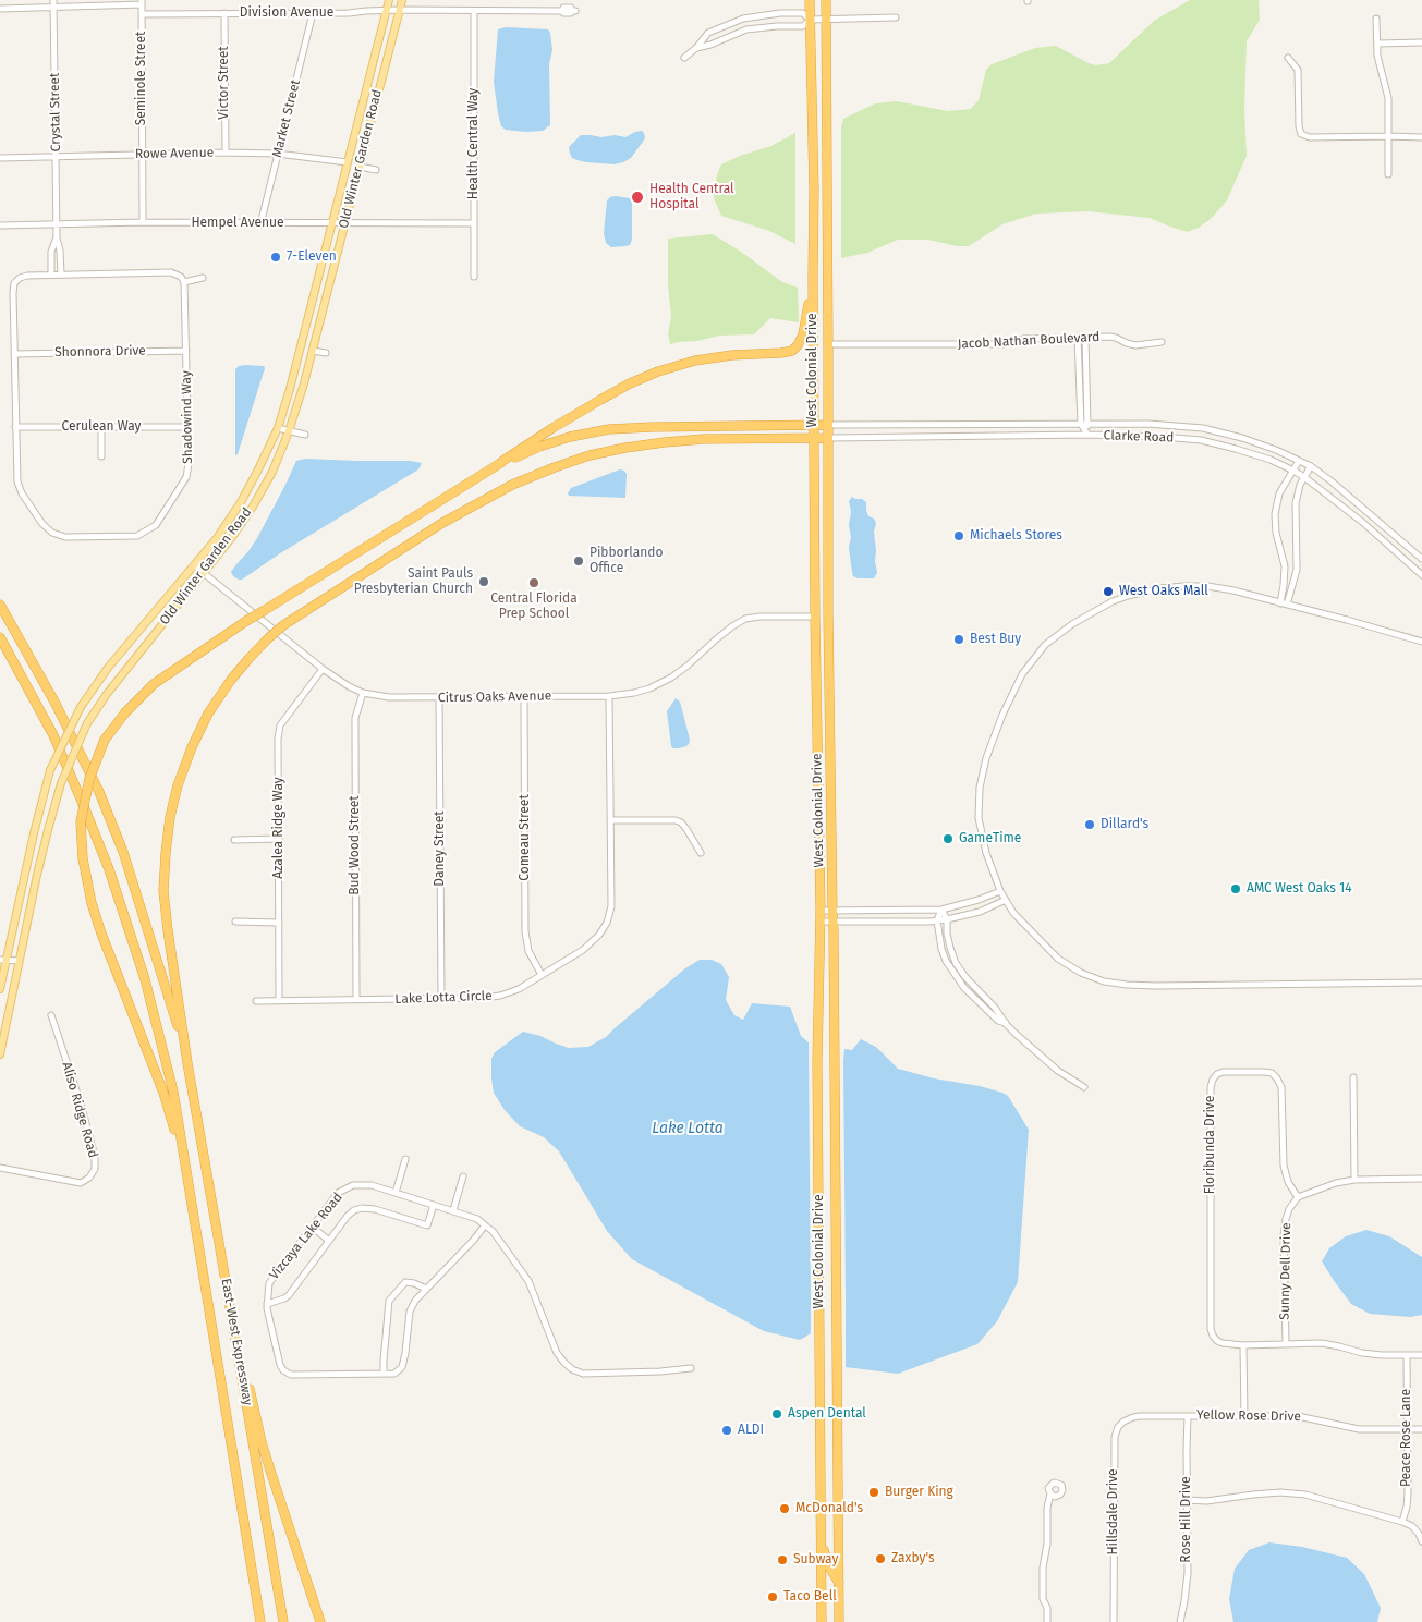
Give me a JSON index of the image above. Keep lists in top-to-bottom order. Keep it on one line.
{"streets":{"highway":["West Colonial Drive","Clarke Road","East-West Expressway"],"main road":["Old Winter Garden Road"],"street":["Division Avenue","Seminole Street","Victor Street","Crystal Street","Market Street","Health Central Way","Rowe Avenue","Hempel Avenue","Jacob Nathan Boulevard","Shonnora Drive","Shadowind Way","Cerulean Way","Citrus Oaks Avenue","Azalea Ridge Way","Comeau Street","Bud Wood Street","Daney Street","Lake Lotta Circle","Aliso Ridge Road","Floribunda Drive","Vizcaya Lake Road","Sunny Dell Drive","Yellow Rose Drive","Peace Rose Lane","Hillsdale Drive","Rose Hill Drive"]},"crossings":[["Division Avenue","Seminole Street"],["Division Avenue","Victor Street"],["Division Avenue","Market Street"],["Division Avenue","Health Central Way"],["Division Avenue","Old Winter Garden Road"],["Seminole Street","Rowe Avenue"],["Seminole Street","Hempel Avenue"],["Victor Street","Rowe Avenue"],["Crystal Street","Rowe Avenue"],["Crystal Street","Hempel Avenue"],["Market Street","Rowe Avenue"],["Market Street","Hempel Avenue"],["Health Central Way","Hempel Avenue"],["Rowe Avenue","Old Winter Garden Road"],["Old Winter Garden Road","Hempel Avenue"],["Old Winter Garden Road","Citrus Oaks Avenue"],["Jacob Nathan Boulevard","West Colonial Drive"],["Shonnora Drive","Shadowind Way"],["West Colonial Drive","Clarke Road"],["West Colonial Drive","Citrus Oaks Avenue"],["Shadowind Way","Cerulean Way"],["Clarke Road","East-West Expressway"],["Citrus Oaks Avenue","Azalea Ridge Way"],["Citrus Oaks Avenue","Comeau Street"],["Citrus Oaks Avenue","Bud Wood Street"],["Citrus Oaks Avenue","Daney Street"],["Citrus Oaks Avenue","Lake Lotta Circle"],["Azalea Ridge Way","Lake Lotta Circle"],["Comeau Street","Lake Lotta Circle"],["Bud Wood Street","Lake Lotta Circle"],["Daney Street","Lake Lotta Circle"],["Floribunda Drive","Sunny Dell Drive"],["Yellow Rose Drive","Peace Rose Lane"],["Yellow Rose Drive","Hillsdale Drive"],["Yellow Rose Drive","Rose Hill Drive"]],"water":["Lake Lotta"],"places":["Health Central Hospital","7-Eleven","Michaels Stores","Pibborlando Office","Saint Pauls Presbyterian Church","Central Florida Prep School","West Oaks Mall","Best Buy","Dillard's","GameTime","AMC West Oaks 14","Aspen Dental","ALDI","Burger King","McDonald's","Zaxby's","Subway","Taco Bell"]}
